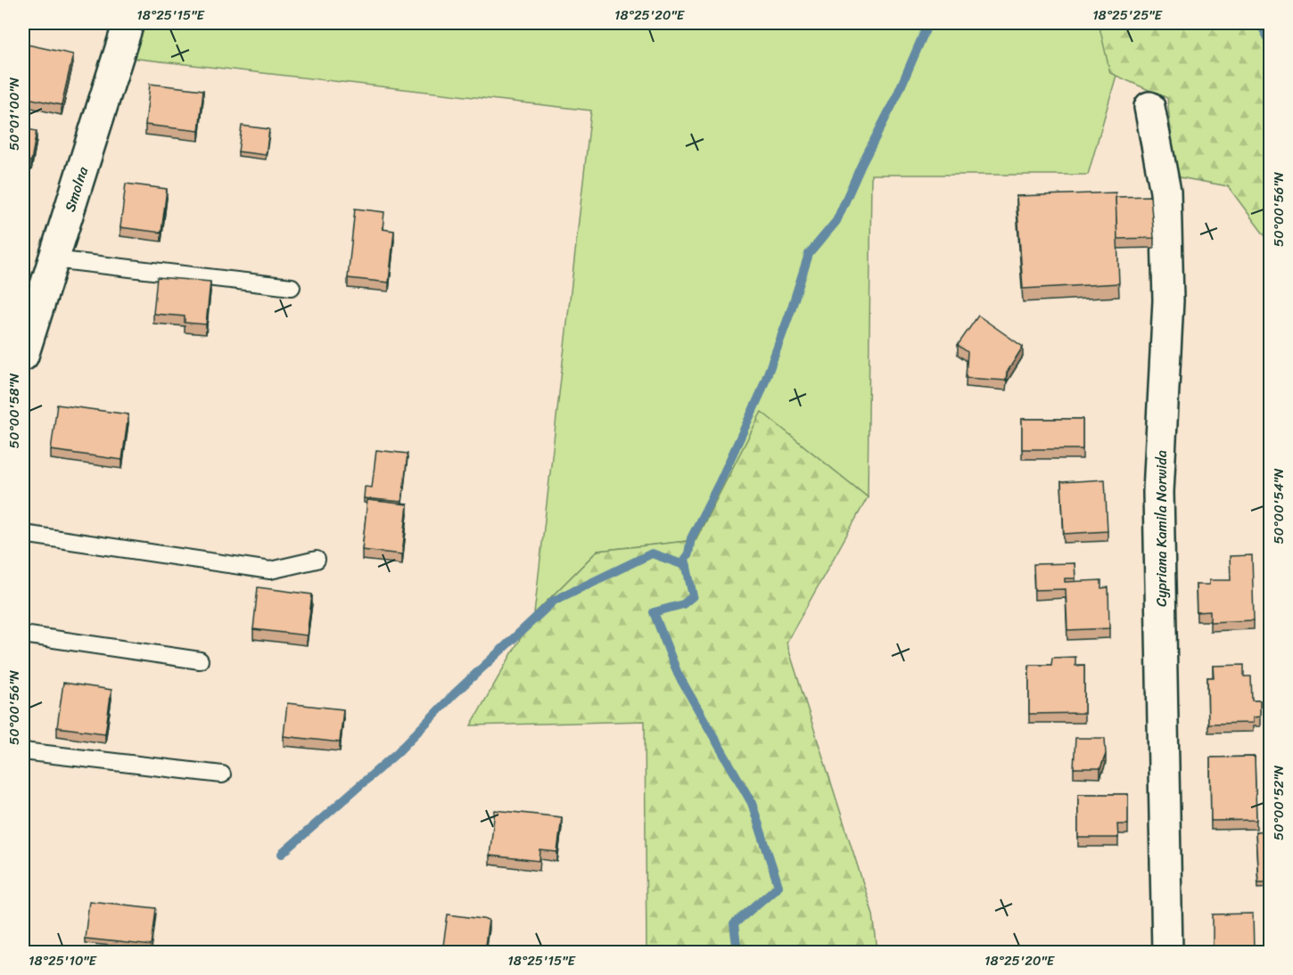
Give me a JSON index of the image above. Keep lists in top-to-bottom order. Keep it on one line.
{"streets":{"street":["Smolna","Cypriana Kamila Norwida"]},"coordinates":["18°25'15\"E","18°25'20\"E","18°25'25\"E","50°01'00\"N","50°00'56\"N","50°00'58\"N","50°00'54\"N","50°00'52\"N","18°25'10\"E"]}
